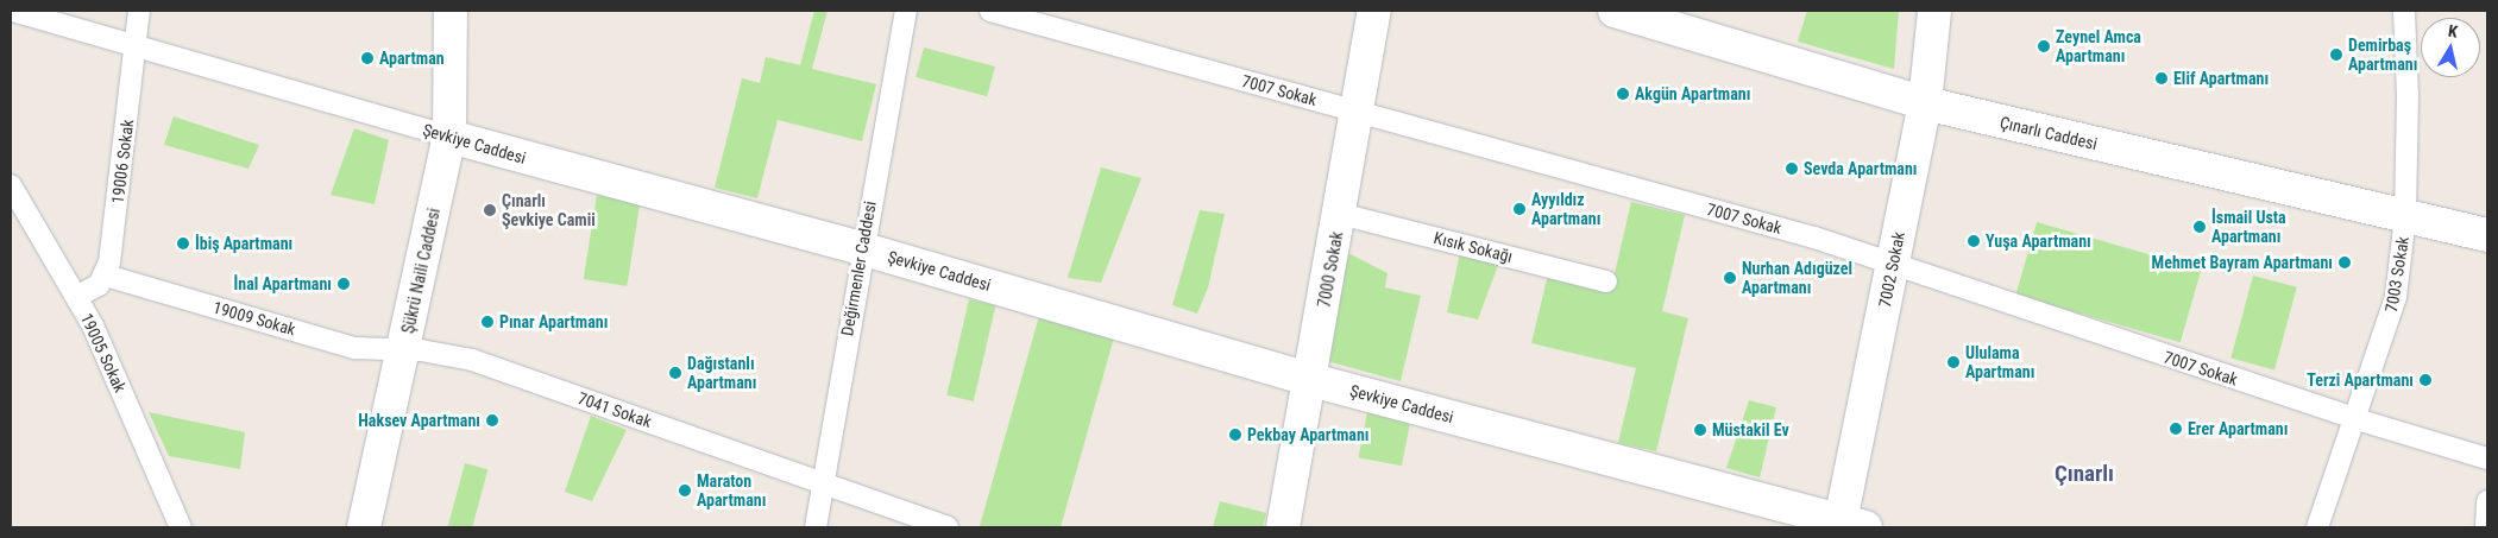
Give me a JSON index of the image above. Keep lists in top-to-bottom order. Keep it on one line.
{"streets":{"street":["Çınarlı Caddesi","Şevkiye Caddesi","7000 Sokak","7002 Sokak","Şükrü Naili Caddesi"],"lane":["7007 Sokak","19006 Sokak","Kısık Sokağı","Değirmenler Caddesi","7003 Sokak","19009 Sokak","19005 Sokak","7041 Sokak"]},"crossings":[["7007 Sokak","7000 Sokak"],["7007 Sokak","7002 Sokak"],["7007 Sokak","7003 Sokak"],["Çınarlı Caddesi","7002 Sokak"],["Çınarlı Caddesi","7003 Sokak"],["Şevkiye Caddesi","19006 Sokak"],["Şevkiye Caddesi","Değirmenler Caddesi"],["Şevkiye Caddesi","7000 Sokak"],["Şevkiye Caddesi","7002 Sokak"],["Şevkiye Caddesi","Şükrü Naili Caddesi"],["19006 Sokak","19009 Sokak"],["Kısık Sokağı","7000 Sokak"],["Değirmenler Caddesi","7041 Sokak"],["Şükrü Naili Caddesi","19009 Sokak"],["Şükrü Naili Caddesi","7041 Sokak"],["19009 Sokak","7041 Sokak"]],"districts":["Çınarlı"],"places":["Zeynel Amca Apartmanı","Demirbaş Apartmanı","Apartman","Elif Apartmanı","Akgün Apartmanı","Sevda Apartmanı","Ayyıldız Apartmanı","Çınarlı Şevkiye Camii","İsmail Usta Apartmanı","Yuşa Apartmanı","İbiş Apartmanı","Mehmet Bayram Apartmanı","Nurhan Adıgüzel Apartmanı","İnal Apartmanı","Pınar Apartmanı","Ululama Apartmanı","Dağıstanlı Apartmanı","Terzi Apartmanı","Haksev Apartmanı","Erer Apartmanı","Müstakil Ev","Pekbay Apartmanı","Maraton Apartmanı"],"north":"top"}
